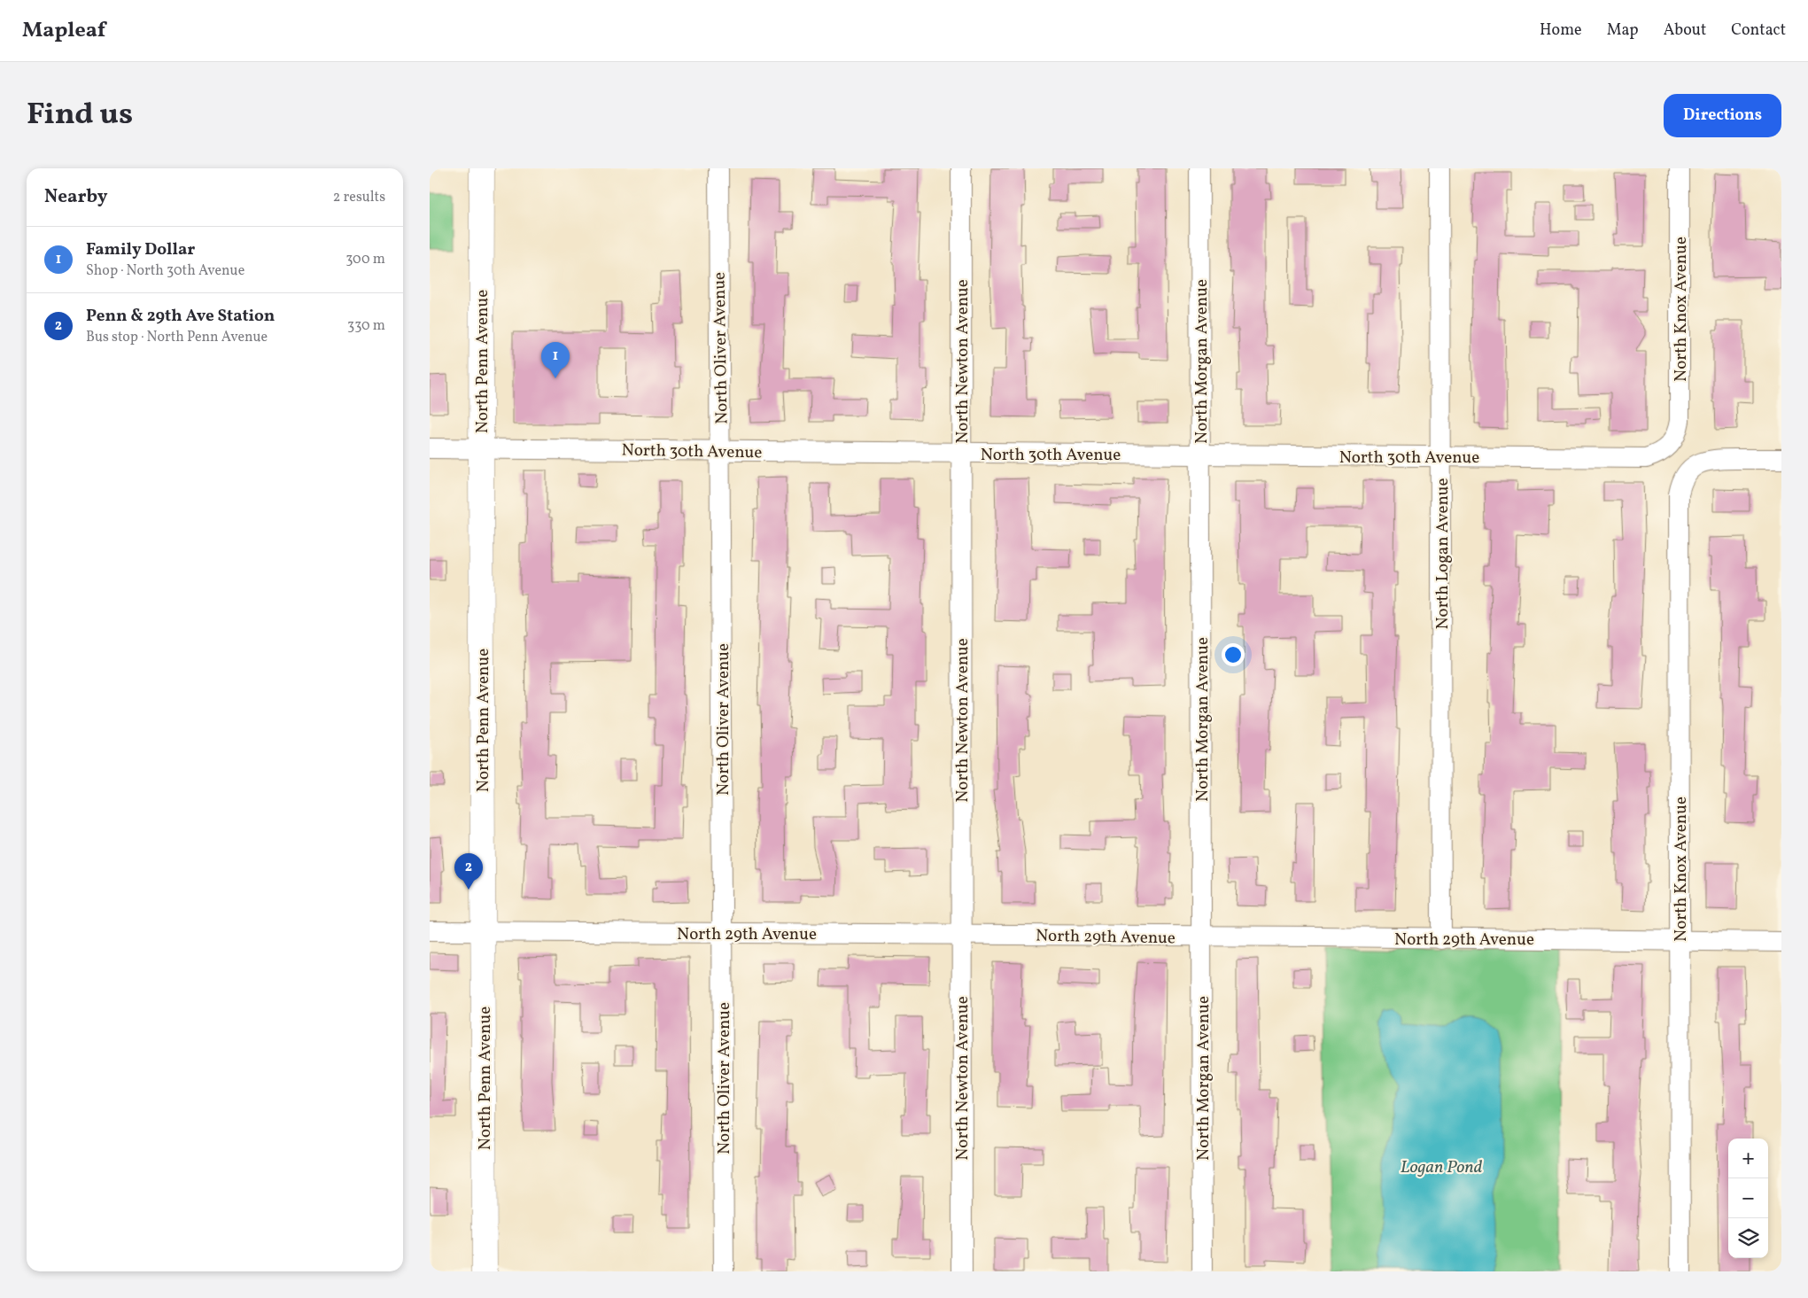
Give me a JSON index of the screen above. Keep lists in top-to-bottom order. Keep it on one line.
{"streets":{"main road":["North Penn Avenue"],"street":["North Knox Avenue","North Oliver Avenue","North Newton Avenue","North Morgan Avenue","North 30th Avenue","North Logan Avenue","North 29th Avenue"]},"crossings":[["North Knox Avenue","North 30th Avenue"],["North Knox Avenue","North 29th Avenue"],["North Oliver Avenue","North 30th Avenue"],["North Oliver Avenue","North 29th Avenue"],["North Penn Avenue","North 30th Avenue"],["North Penn Avenue","North 29th Avenue"],["North Newton Avenue","North 30th Avenue"],["North Newton Avenue","North 29th Avenue"],["North Morgan Avenue","North 30th Avenue"],["North Morgan Avenue","North 29th Avenue"],["North 30th Avenue","North Logan Avenue"],["North Logan Avenue","North 29th Avenue"]],"water":["Logan Pond"],"page":{"header":"Mapleaf","nav":["Home","Map","About","Contact"],"title":"Find us","buttons":"Directions","heading":["Nearby","2 results"],"list":[{"mark":"1","name":"Family Dollar","note":"Shop · North 30th Avenue","value":"300 m"},{"mark":"2","name":"Penn & 29th Ave Station","note":"Bus stop · North Penn Avenue","value":"330 m"}],"pins":["1","2"],"map_buttons":["+","−"]}}
